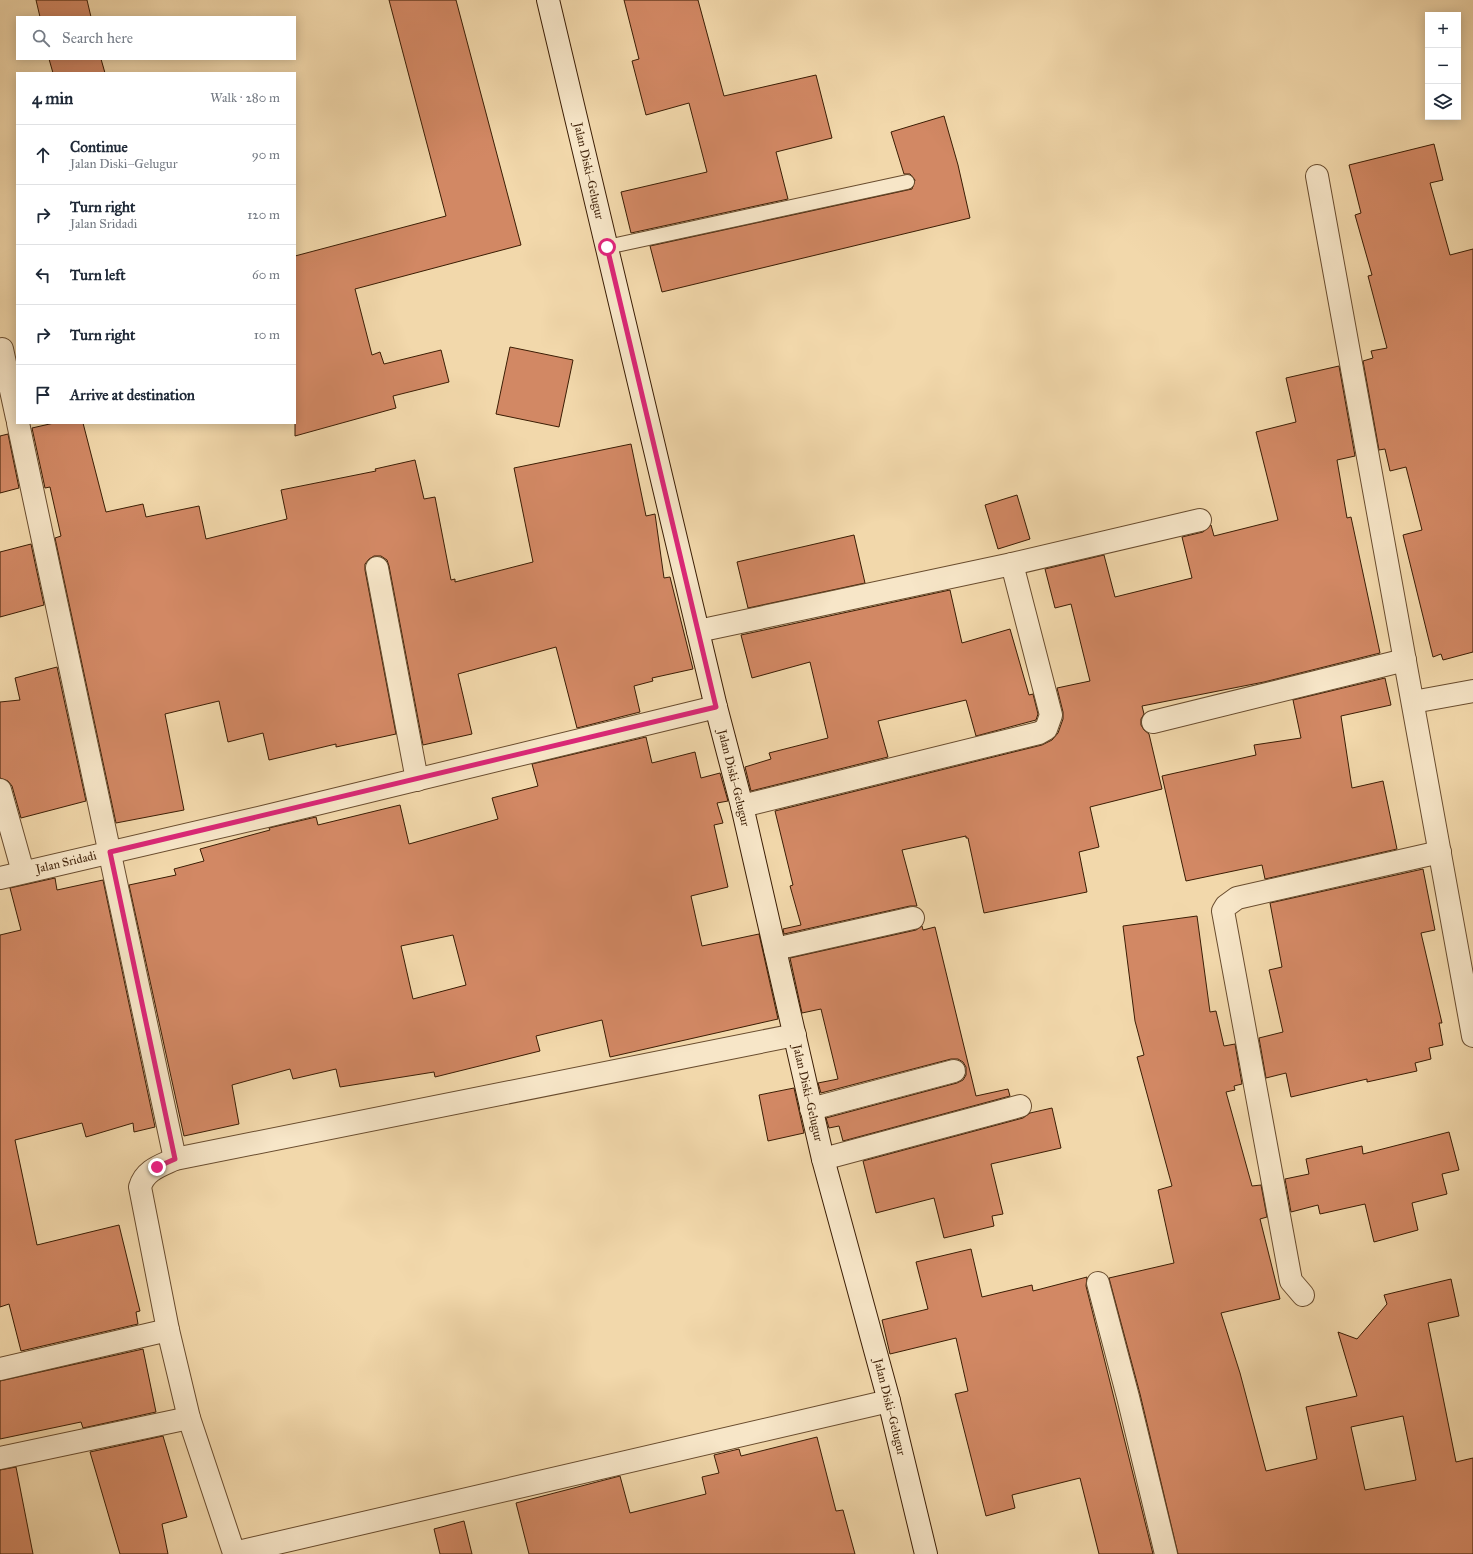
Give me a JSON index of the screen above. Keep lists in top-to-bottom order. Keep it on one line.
{"streets":{"street":["Jalan Diski–Gelugur","Jalan Sridadi"]},"crossings":[["Jalan Diski–Gelugur","Jalan Sridadi"]],"page":{"map_buttons":["+","−"],"search":"Search here","heading":["4 min","Walk · 280 m"],"list":[["Continue","Jalan Diski–Gelugur","90 m"],["Turn right","Jalan Sridadi","120 m"],["Turn left","60 m"],["Turn right","10 m"],"Arrive at destination"]}}
